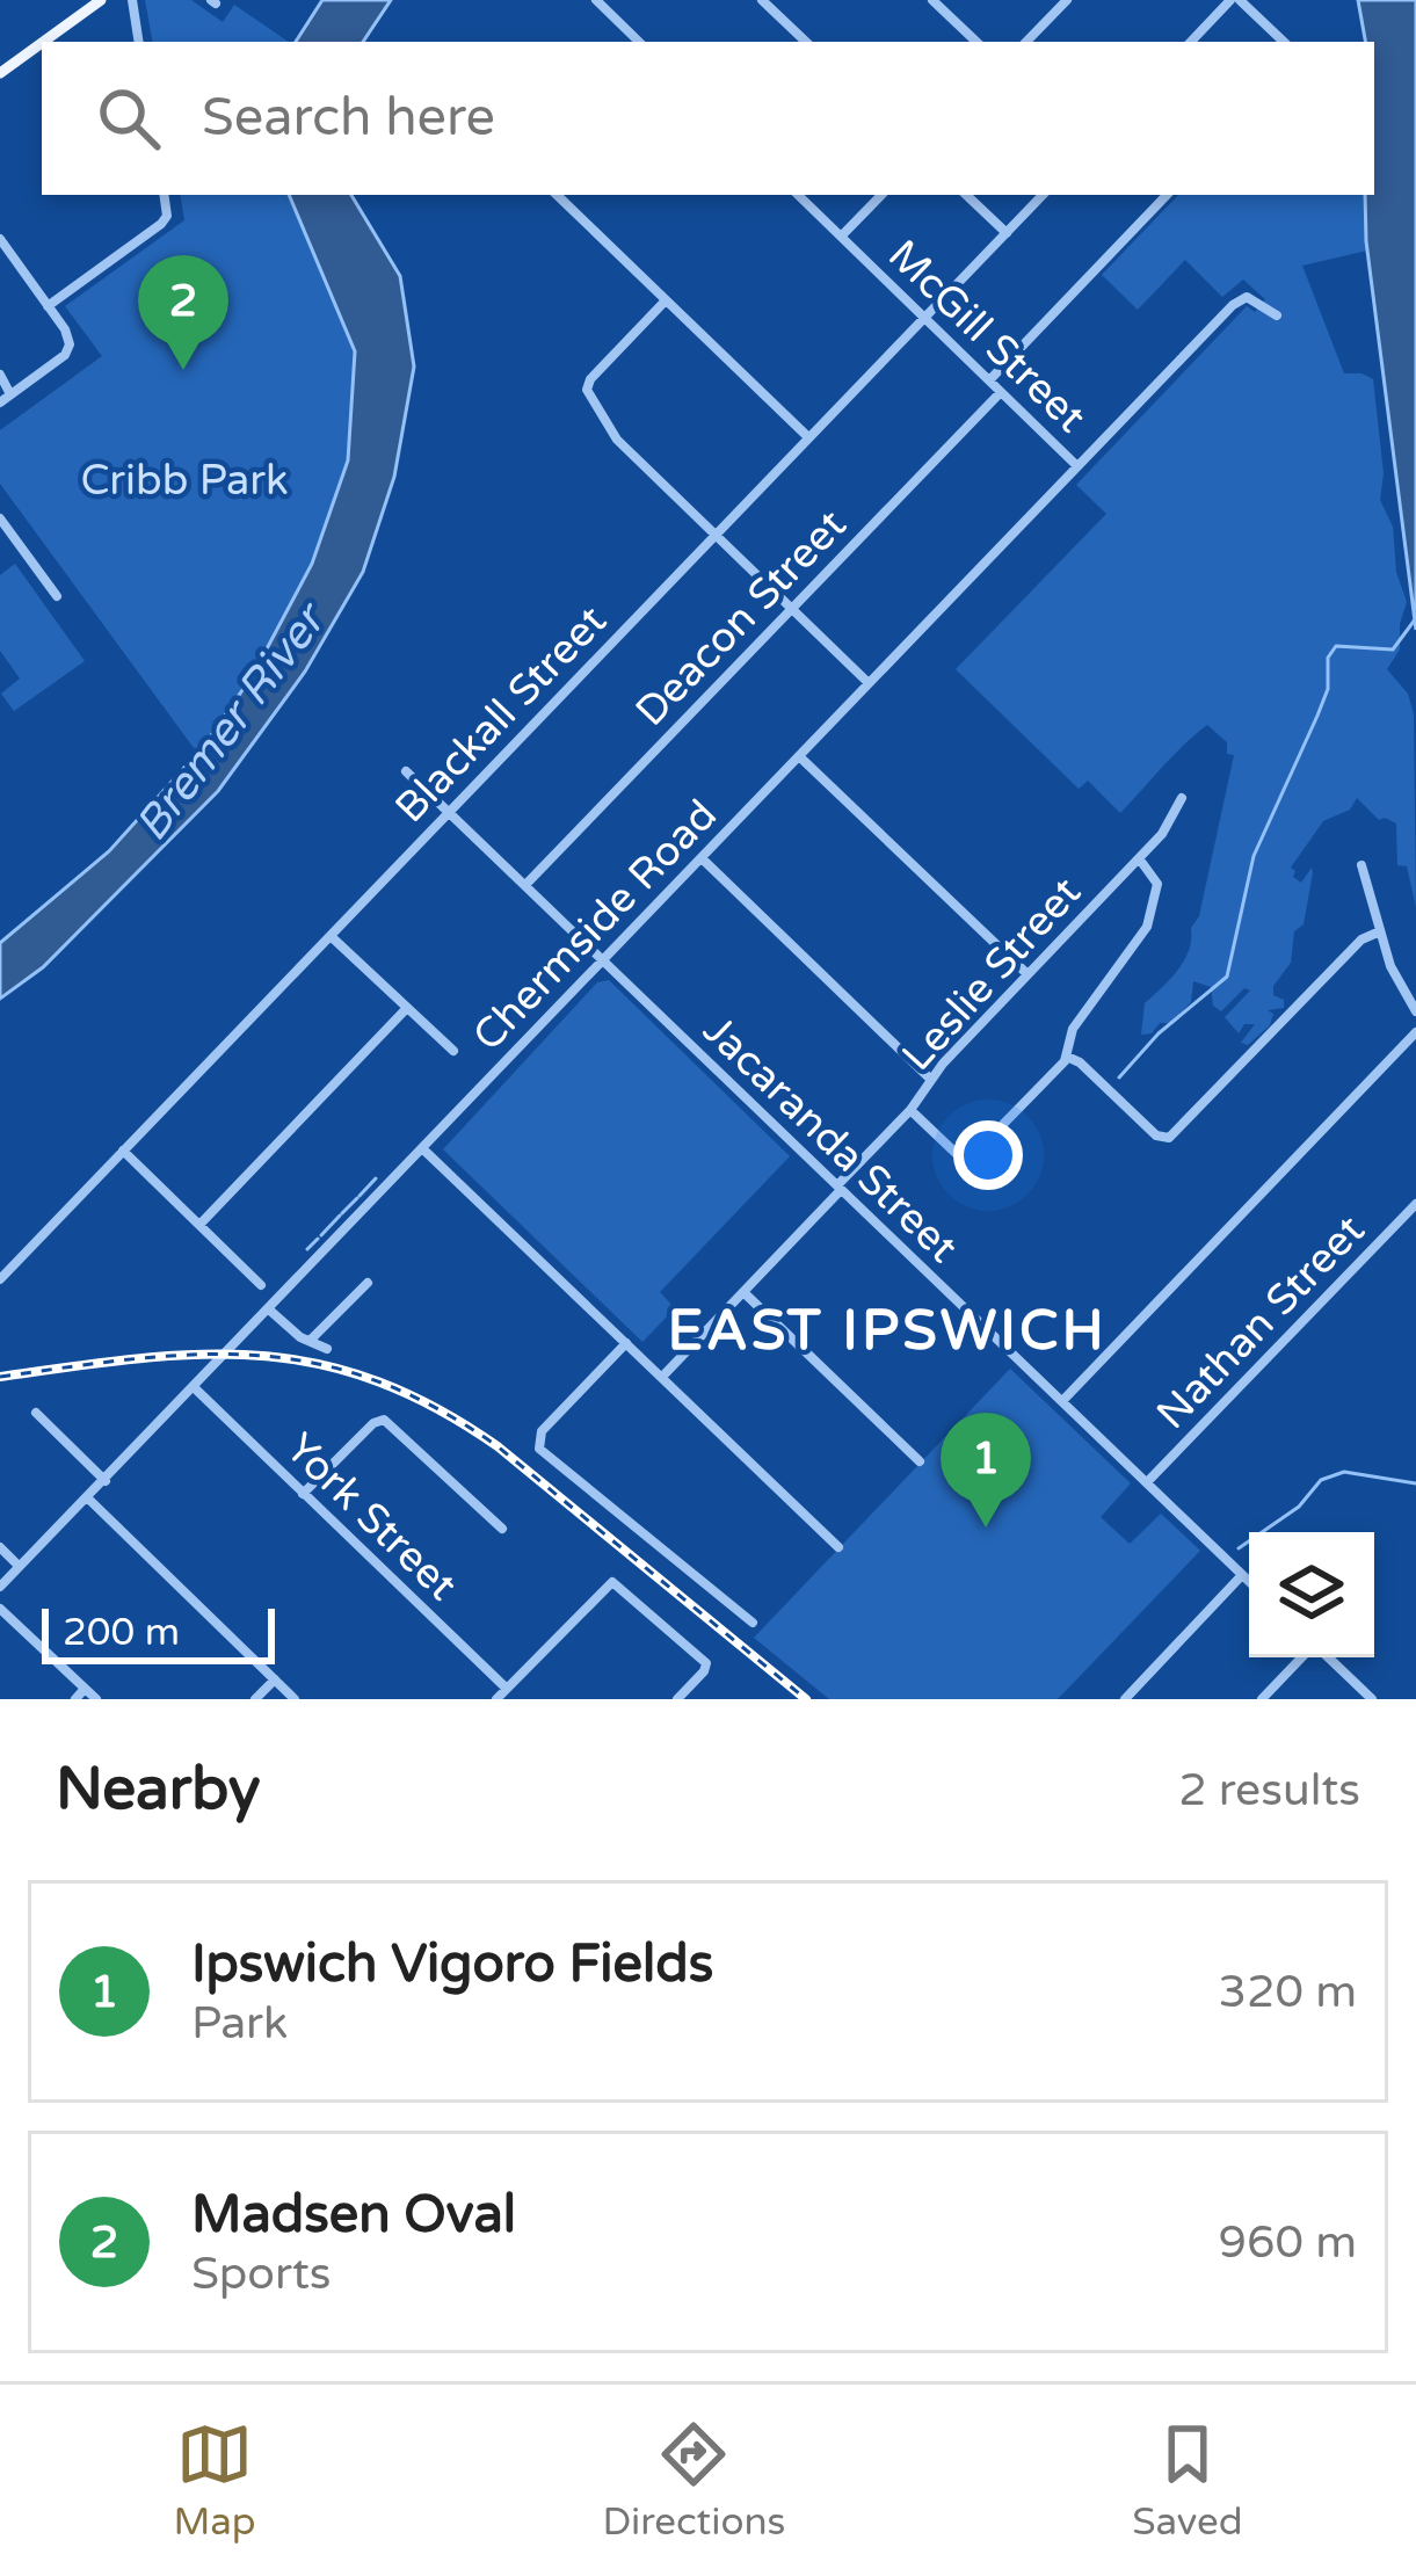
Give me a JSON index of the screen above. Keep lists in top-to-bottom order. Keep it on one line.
{"streets":{"street":["McGill Street","Deacon Street","Blackall Street","Chermside Road","Leslie Street","Jacaranda Street","Nathan Street","York Street"]},"crossings":[["McGill Street","Deacon Street"],["McGill Street","Blackall Street"],["McGill Street","Chermside Road"],["Deacon Street","Jacaranda Street"],["Blackall Street","Jacaranda Street"],["Chermside Road","Jacaranda Street"],["Chermside Road","York Street"],["Leslie Street","Jacaranda Street"],["Jacaranda Street","Nathan Street"]],"districts":["EAST IPSWICH"],"water":["Bremer River"],"parks":["Cribb Park"],"scale_bar":"200 m","page":{"search":"Search here","pins":["2","1"],"scale":"200 m","heading":["Nearby","2 results"],"list":[{"mark":"1","name":"Ipswich Vigoro Fields","note":"Park","value":"320 m"},{"mark":"2","name":"Madsen Oval","note":"Sports","value":"960 m"}],"nav":["Map","Directions","Saved"]}}
